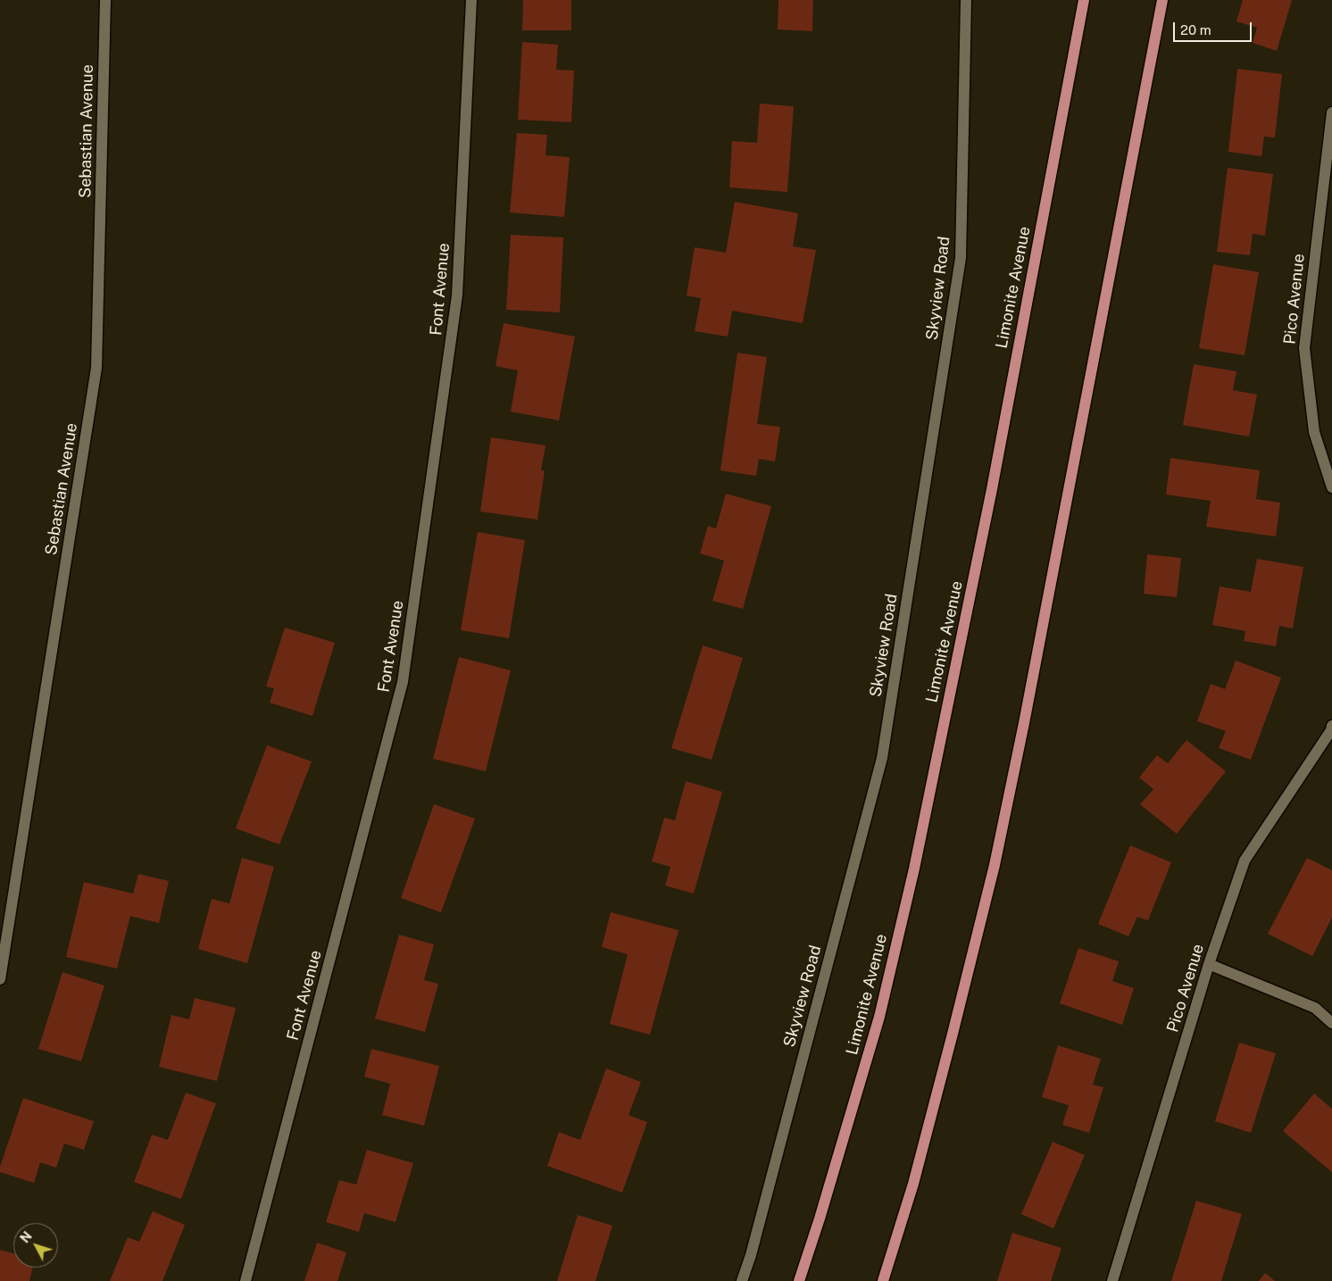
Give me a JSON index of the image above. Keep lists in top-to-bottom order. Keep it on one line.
{"streets":{"main road":["Limonite Avenue"],"street":["Sebastian Avenue","Skyview Road","Font Avenue","Pico Avenue"]},"scale_bar":"20 m","north":"top left"}
